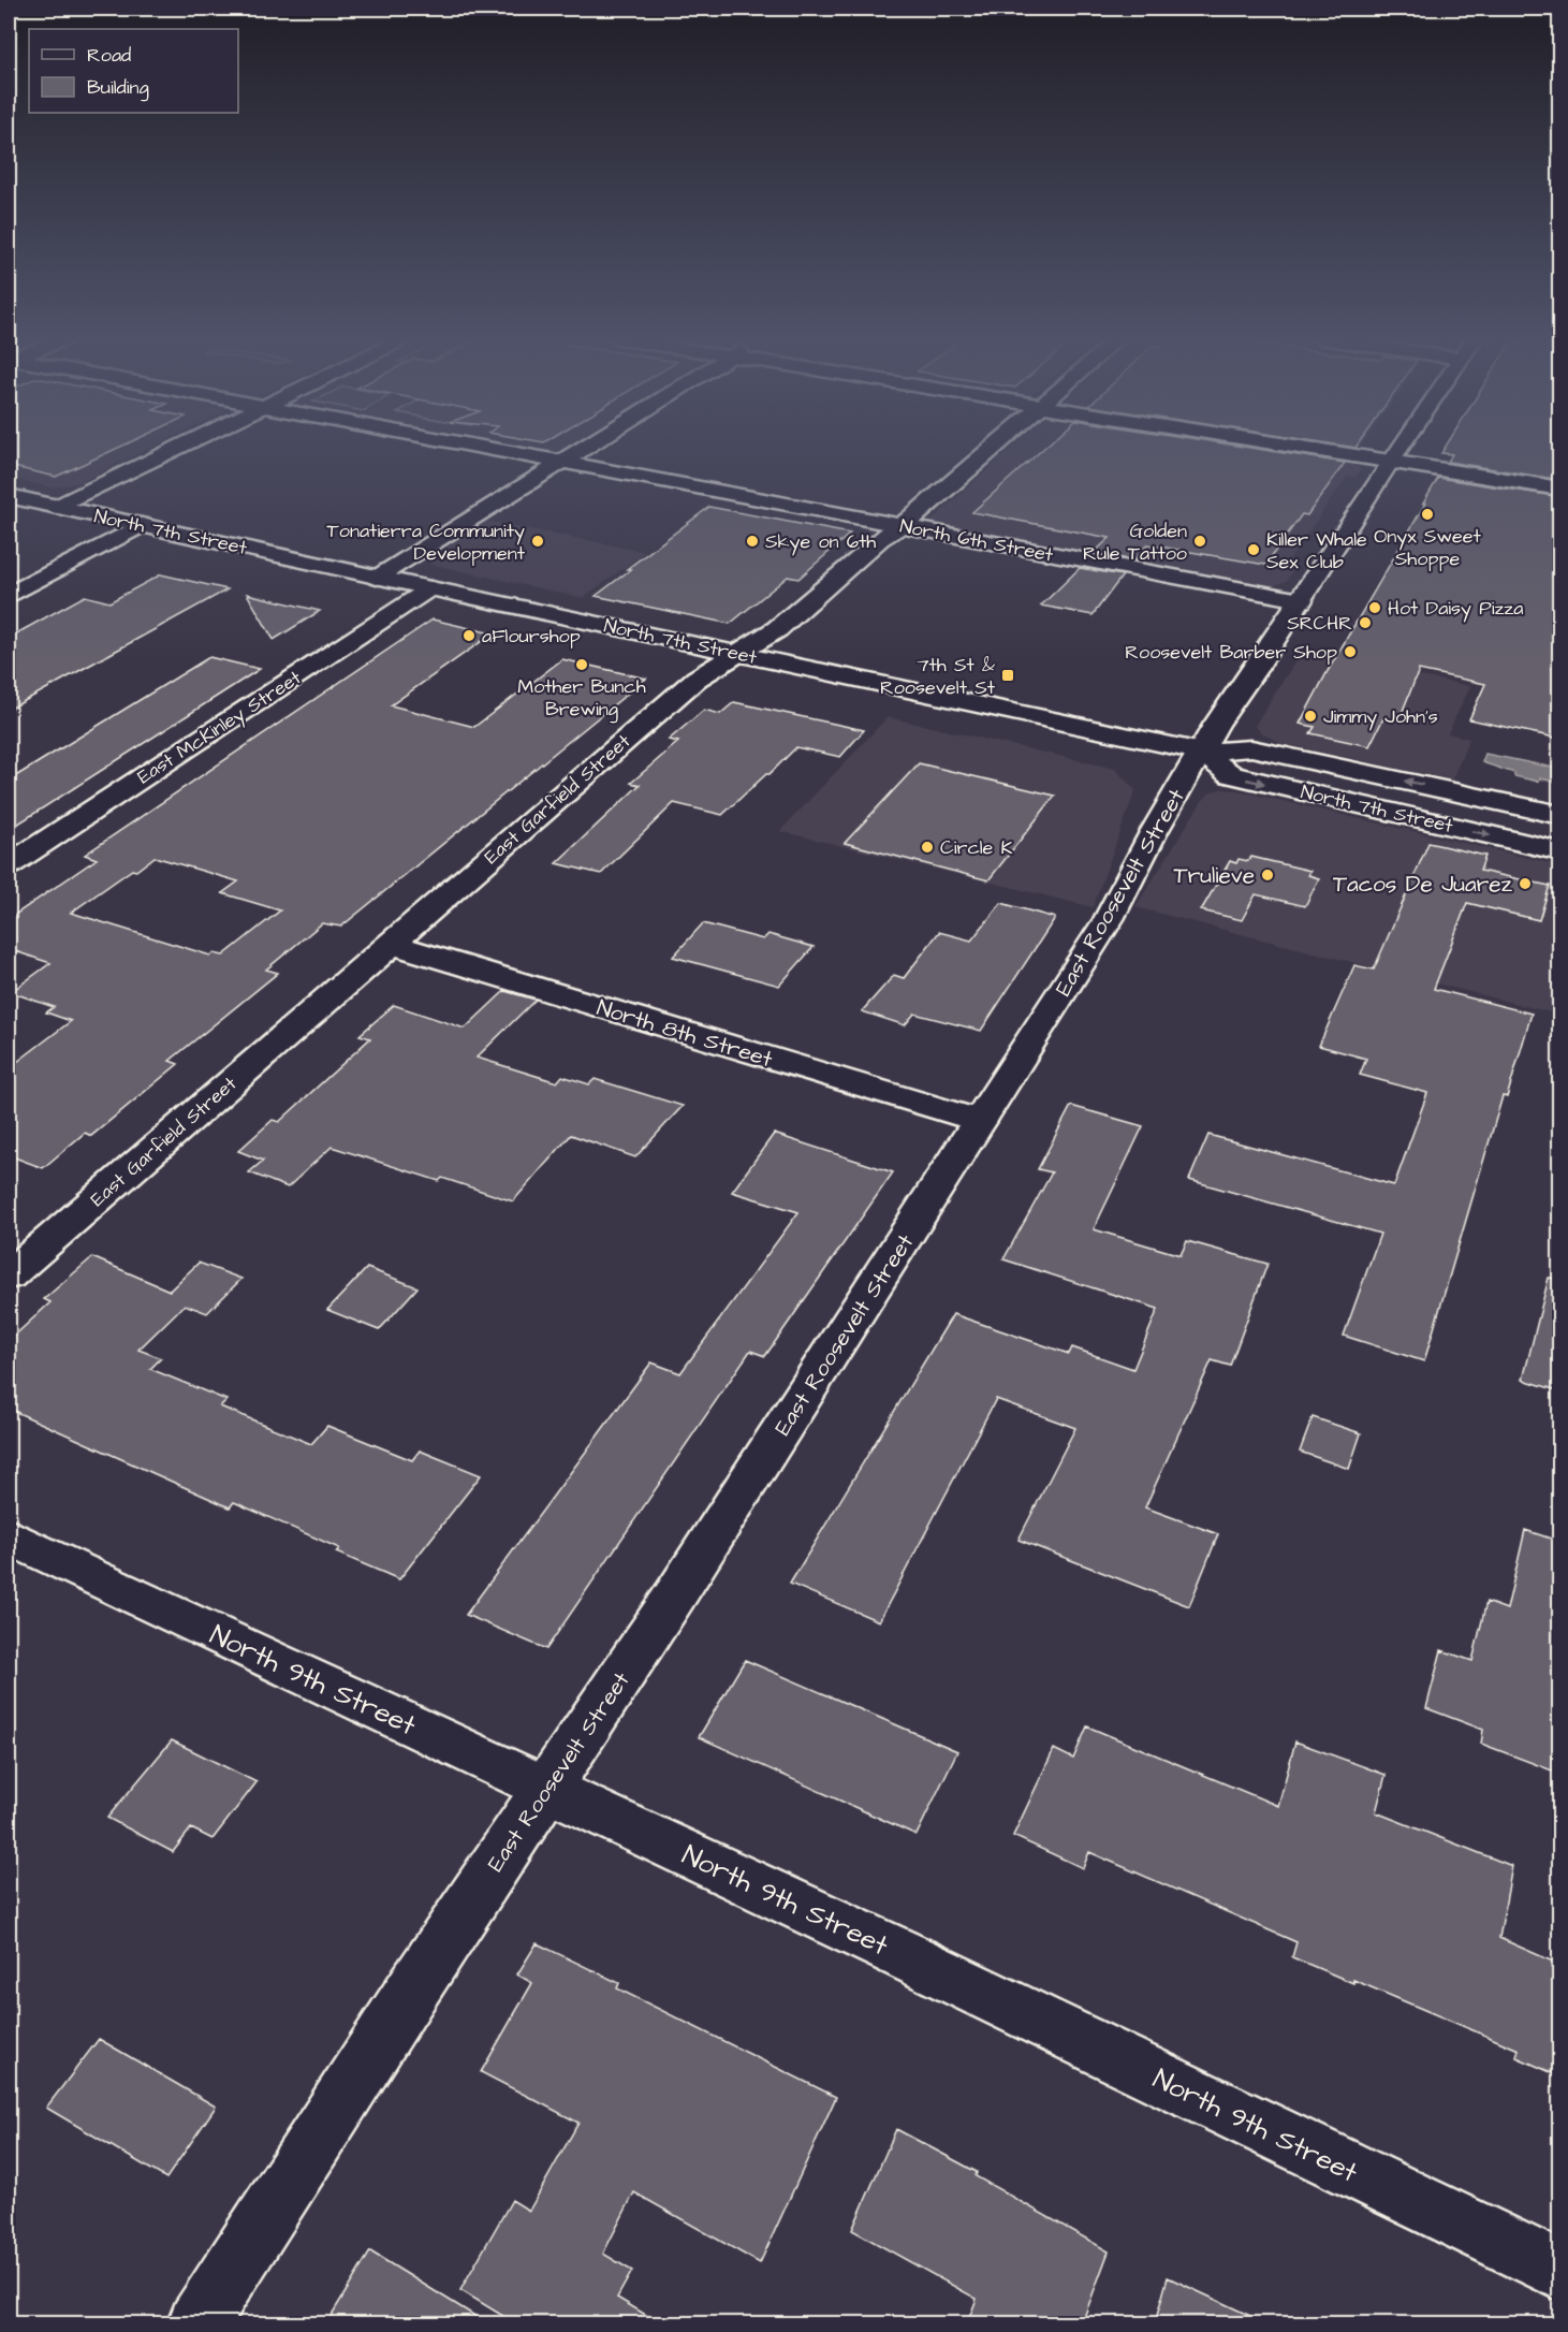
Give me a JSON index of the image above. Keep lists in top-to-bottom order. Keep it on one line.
{"streets":{"street":["North 7th Street","North 6th Street","East McKinley Street","East Garfield Street","East Roosevelt Street","North 8th Street","North 9th Street"]},"crossings":[["North 7th Street","East McKinley Street"],["North 7th Street","East Garfield Street"],["North 7th Street","East Roosevelt Street"],["North 6th Street","East Garfield Street"],["North 6th Street","East Roosevelt Street"],["East Garfield Street","North 8th Street"],["East Roosevelt Street","North 8th Street"],["East Roosevelt Street","North 9th Street"]],"places":{"other":["Onyx Sweet Shoppe","Tonatierra Community Development","Skye on 6th","Golden Rule Tattoo","Killer Whale Sex Club","Hot Daisy Pizza","SRCHR","aFlourshop","Roosevelt Barber Shop","Mother Bunch Brewing","Jimmy John's","Circle K","Trulieve","Tacos De Juarez"],"transit":["7th St & Roosevelt St"]},"legend":["Road","Building"]}
